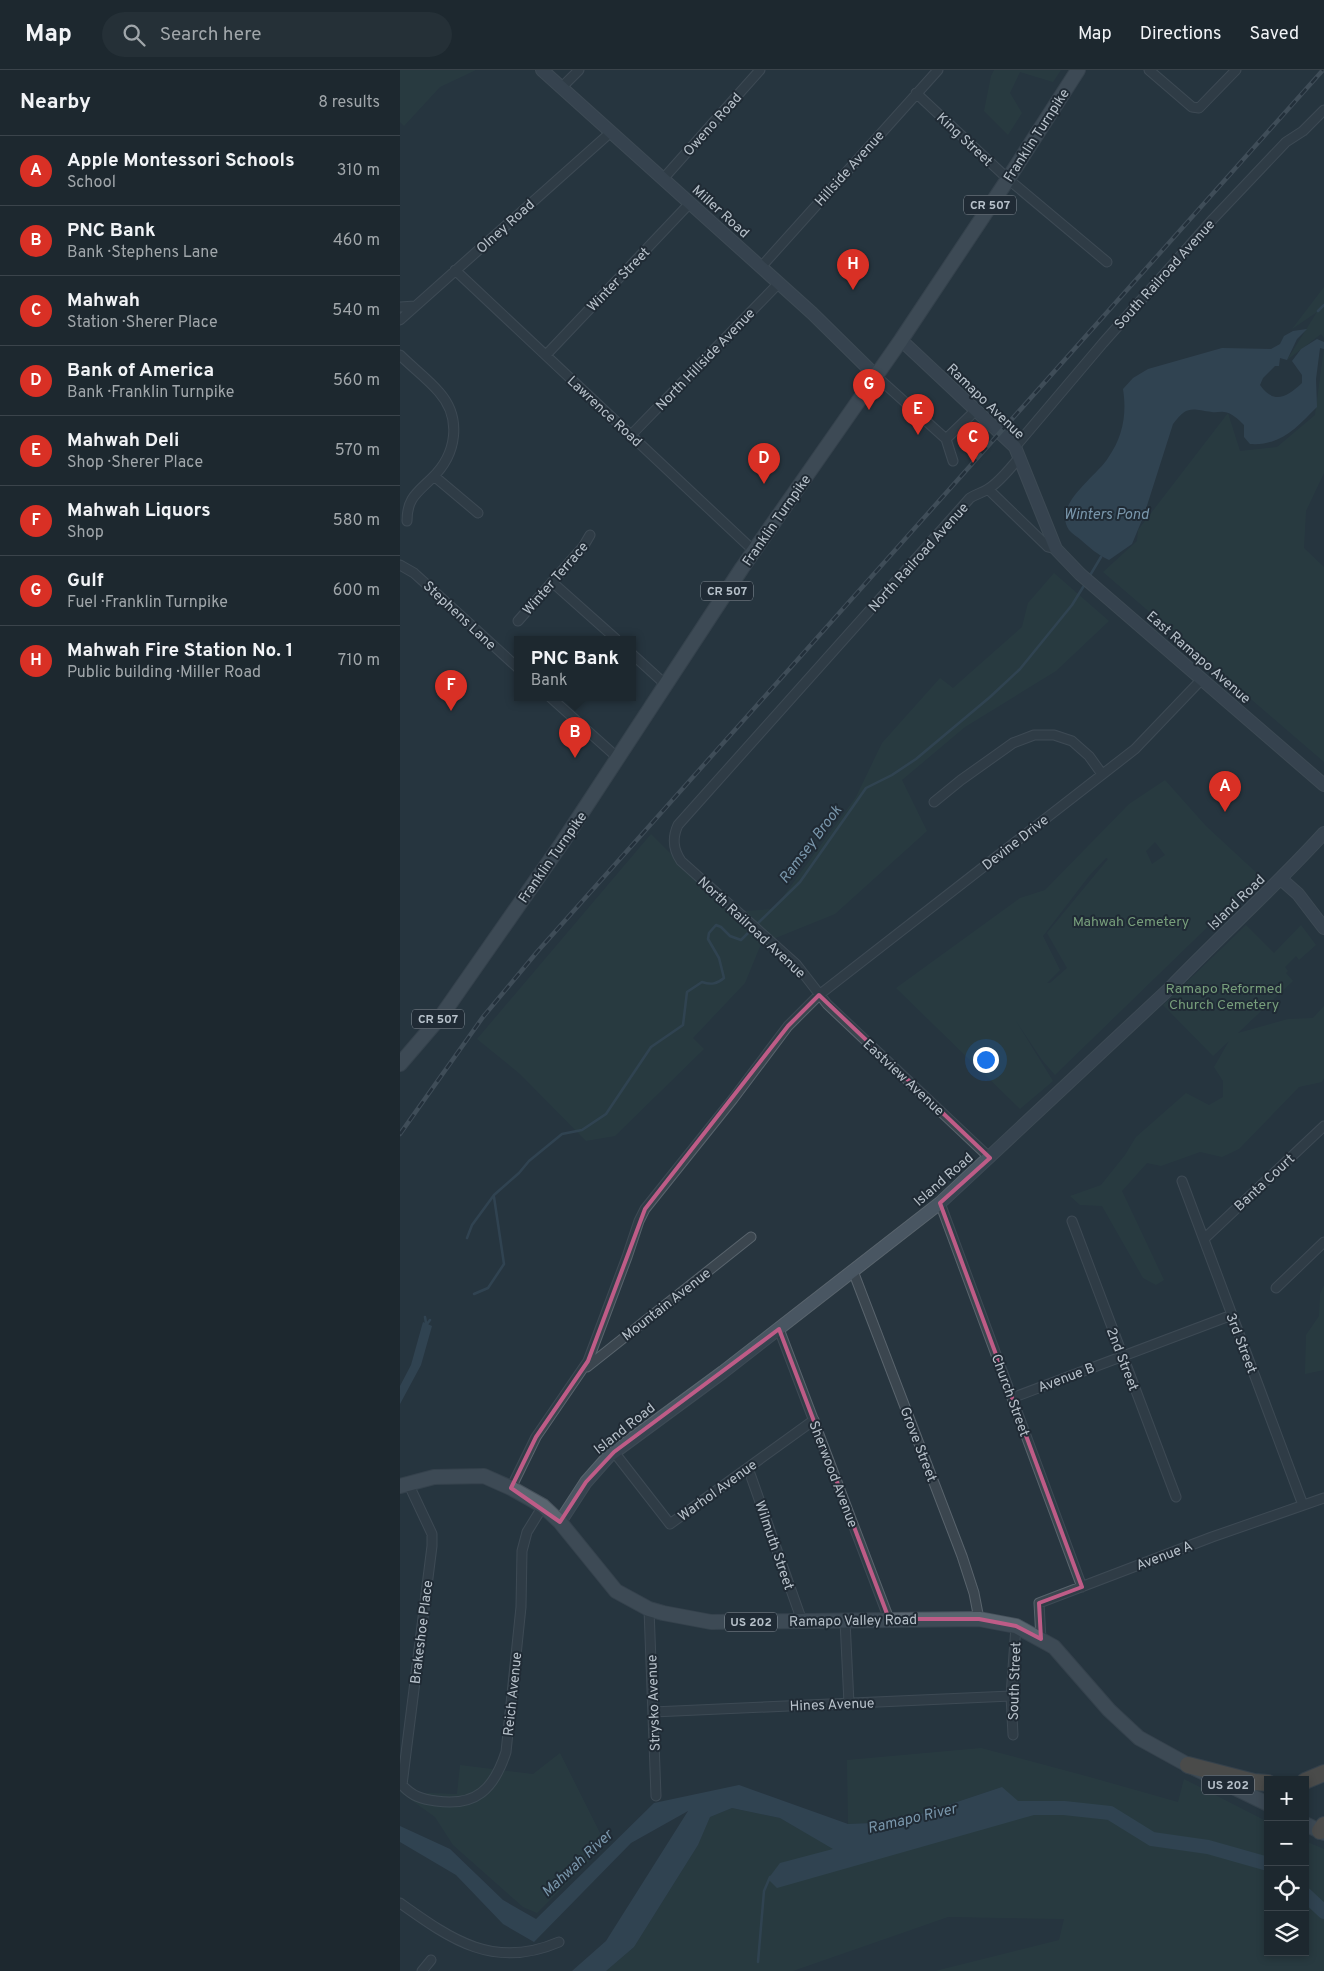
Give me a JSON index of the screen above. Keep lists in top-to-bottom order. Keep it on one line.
{"streets":{"main road":["Franklin Turnpike","CR 507","Ramapo Valley Road","US 202"],"street":["Oweno Road","King Street","Hillside Avenue","Miller Road","Olney Road","South Railroad Avenue","Winter Street","North Hillside Avenue","Ramapo Avenue","Lawrence Road","North Railroad Avenue","Winter Terrace","Stephens Lane","East Ramapo Avenue","Devine Drive","Island Road","Eastview Avenue","Banta Court","Mountain Avenue","3rd Street","2nd Street","Avenue B","Church Street","Grove Street","Sherwood Avenue","Warhol Avenue","Wilmuth Street","Avenue A","Brakeshoe Place","South Street","Reich Avenue","Strysko Avenue","Hines Avenue"]},"crossings":[["Oweno Road","Miller Road"],["Franklin Turnpike","King Street"],["Franklin Turnpike","Miller Road"],["Franklin Turnpike","Ramapo Avenue"],["Franklin Turnpike","Lawrence Road"],["King Street","Hillside Avenue"],["Hillside Avenue","Miller Road"],["Miller Road","Olney Road"],["Miller Road","Winter Street"],["Miller Road","North Hillside Avenue"],["Olney Road","Lawrence Road"],["South Railroad Avenue","Ramapo Avenue"],["South Railroad Avenue","North Railroad Avenue"],["Winter Street","Lawrence Road"],["North Hillside Avenue","Lawrence Road"],["Ramapo Avenue","East Ramapo Avenue"],["North Railroad Avenue","Devine Drive"],["North Railroad Avenue","Eastview Avenue"],["East Ramapo Avenue","Devine Drive"],["Devine Drive","Eastview Avenue"],["Island Road","Eastview Avenue"],["Island Road","Church Street"],["Island Road","Grove Street"],["Island Road","Sherwood Avenue"],["Island Road","Warhol Avenue"],["Island Road","Ramapo Valley Road"],["Banta Court","3rd Street"],["3rd Street","Avenue B"],["3rd Street","Avenue A"],["2nd Street","Avenue B"],["Avenue B","Church Street"],["Church Street","Avenue A"],["Grove Street","Ramapo Valley Road"],["Sherwood Avenue","Warhol Avenue"],["Sherwood Avenue","Ramapo Valley Road"],["Warhol Avenue","Wilmuth Street"],["Wilmuth Street","Ramapo Valley Road"],["Avenue A","Ramapo Valley Road"],["Ramapo Valley Road","Brakeshoe Place"],["Ramapo Valley Road","South Street"],["Ramapo Valley Road","Reich Avenue"],["Ramapo Valley Road","Strysko Avenue"],["Brakeshoe Place","Reich Avenue"],["South Street","Hines Avenue"],["Strysko Avenue","Hines Avenue"]],"water":["Winters Pond","Ramsey Brook","Ramapo River","Mahwah River"],"parks":["Mahwah Cemetery","Ramapo Reformed Church Cemetery"],"page":{"header":"Map","search":"Search here","nav":["Map","Directions","Saved"],"heading":["Nearby","8 results"],"list":[{"mark":"A","name":"Apple Montessori Schools","note":"School","value":"310 m"},{"mark":"B","name":"PNC Bank","note":"Bank · Stephens Lane","value":"460 m"},{"mark":"C","name":"Mahwah","note":"Station · Sherer Place","value":"540 m"},{"mark":"D","name":"Bank of America","note":"Bank · Franklin Turnpike","value":"560 m"},{"mark":"E","name":"Mahwah Deli","note":"Shop · Sherer Place","value":"570 m"},{"mark":"F","name":"Mahwah Liquors","note":"Shop","value":"580 m"},{"mark":"G","name":"Gulf","note":"Fuel · Franklin Turnpike","value":"600 m"},{"mark":"H","name":"Mahwah Fire Station No. 1","note":"Public building · Miller Road","value":"710 m"}],"pins":["H","G","E","C","D","F","B","A"],"popup":["PNC Bank","Bank"],"map_buttons":["+","−"]}}
